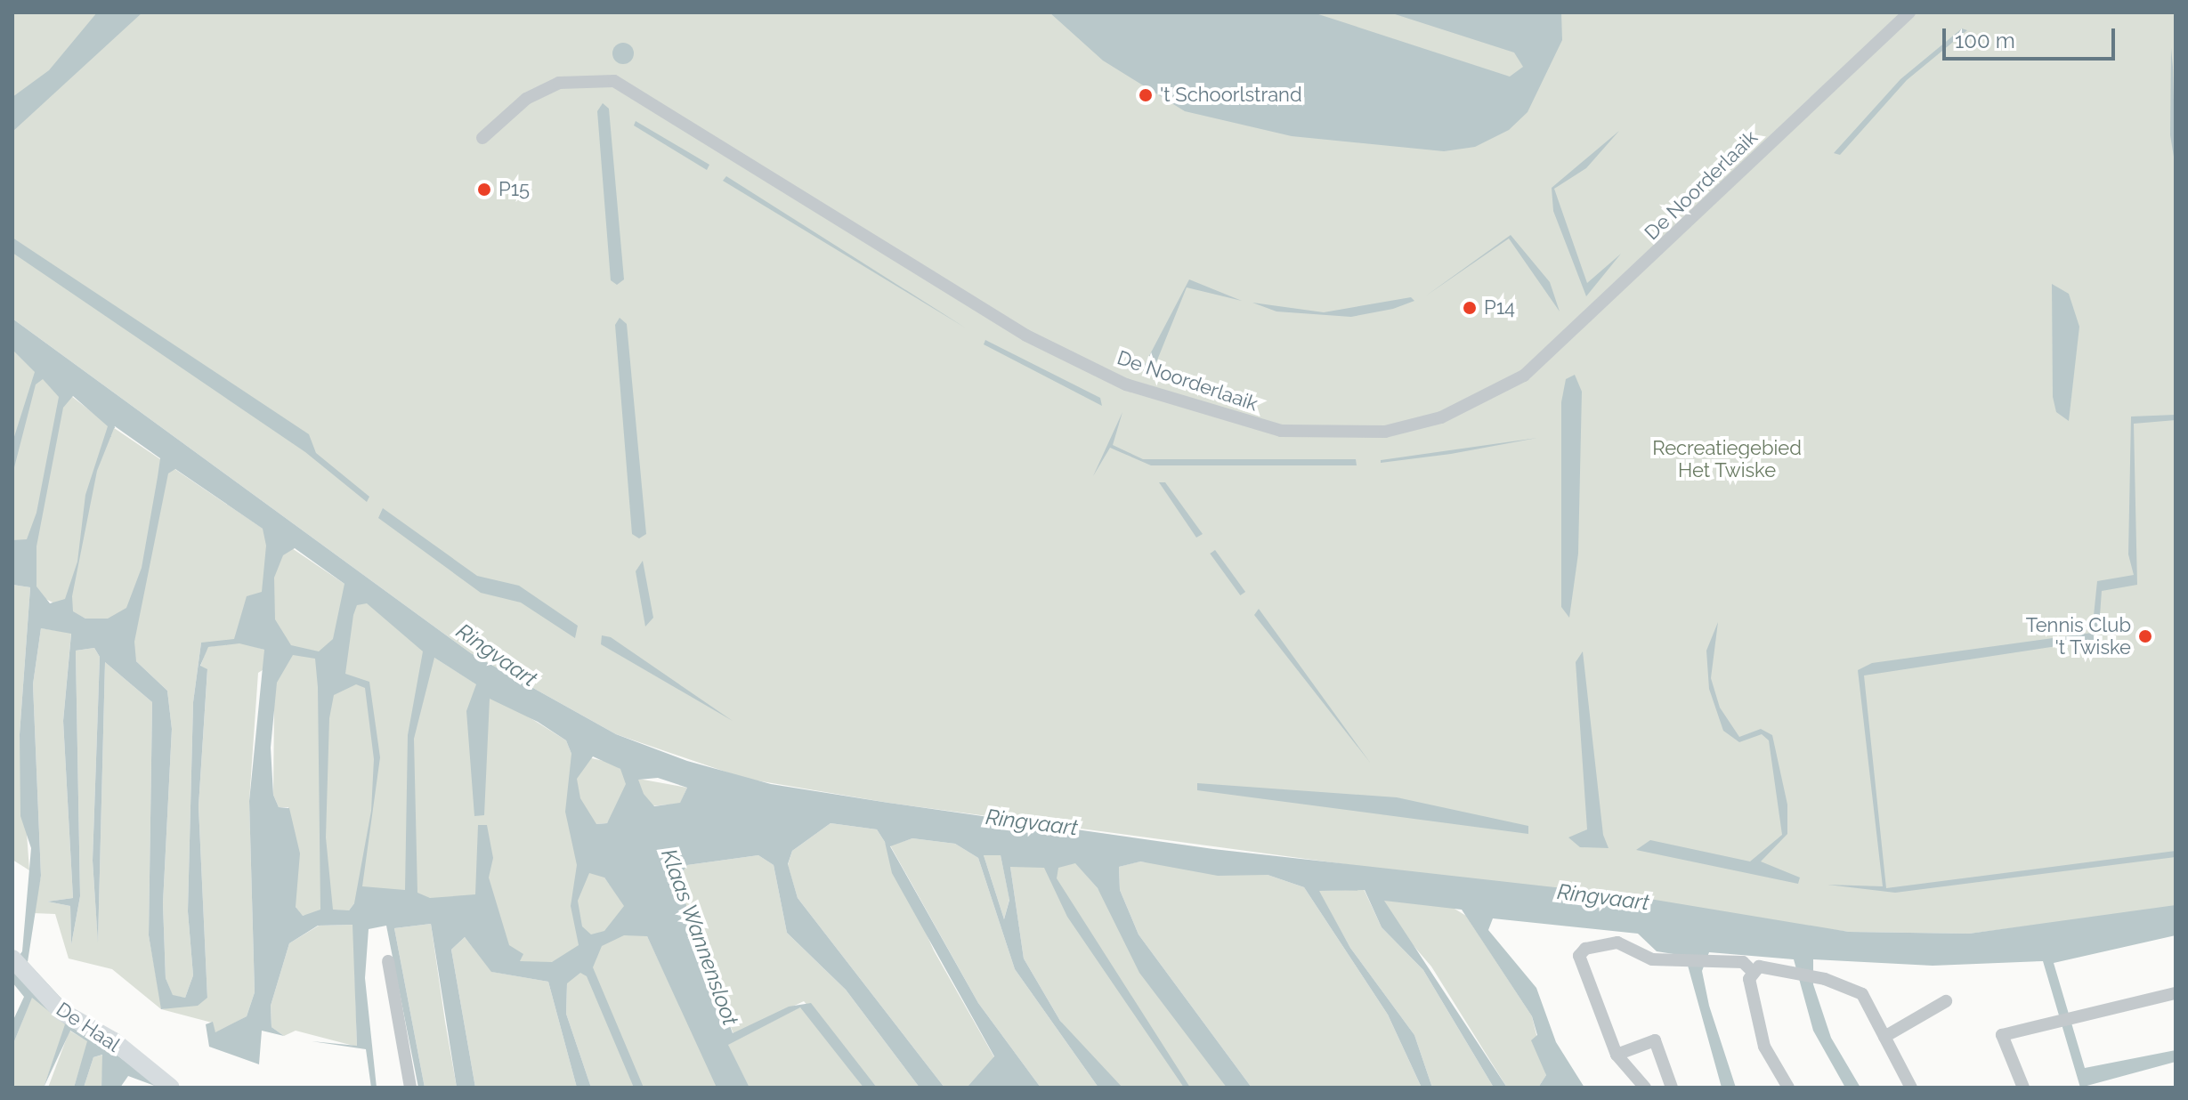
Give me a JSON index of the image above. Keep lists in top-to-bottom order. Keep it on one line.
{"streets":{"street":["De Noorderlaaik","De Haal"]},"water":["Ringvaart","Klaas Wannensloot"],"parks":["Recreatiegebied Het Twiske"],"places":["'t Schoorlstrand","P15","P14","Tennis Club 't Twiske"],"scale_bar":"100 m"}
